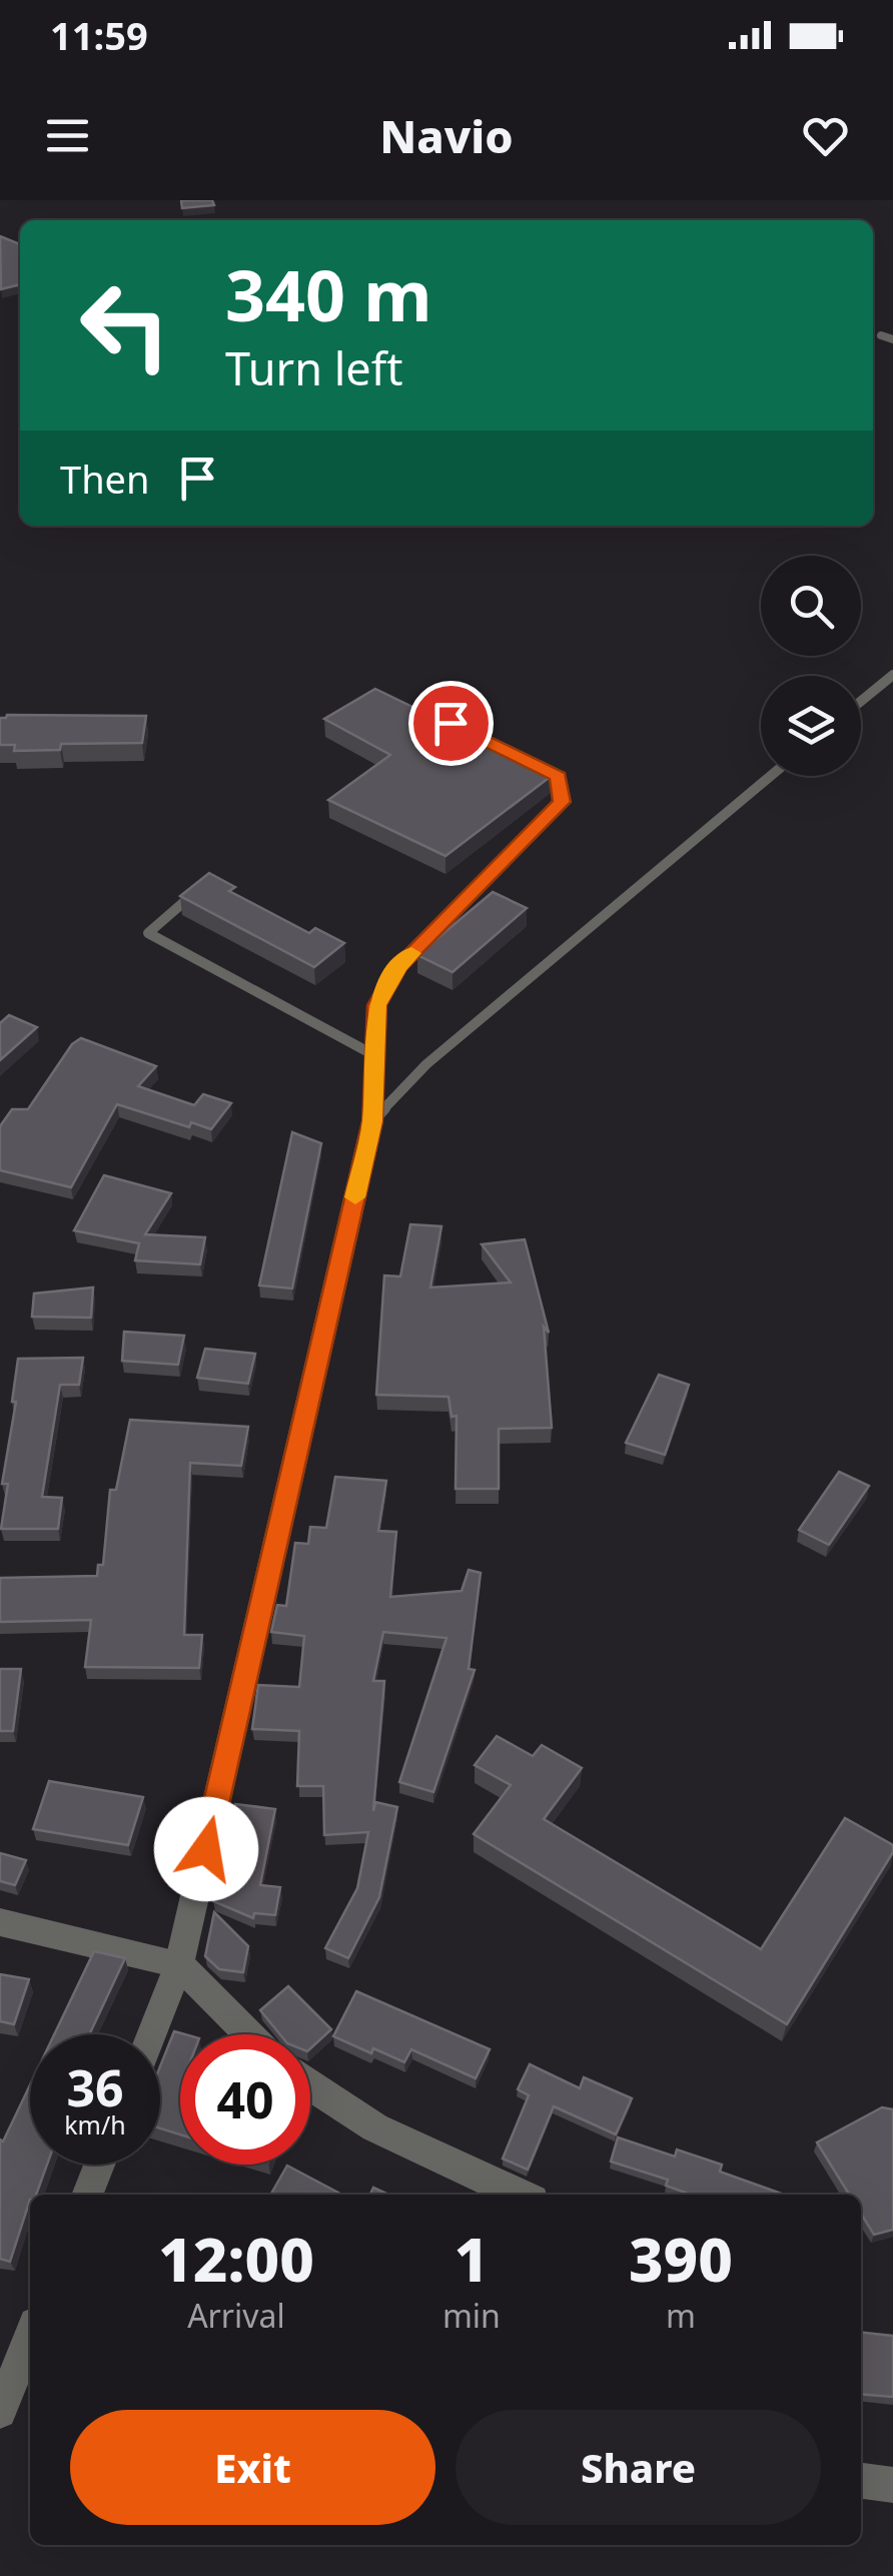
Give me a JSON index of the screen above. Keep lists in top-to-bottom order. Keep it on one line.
{"page":{"status":"11:59","header":"Navio","turn":["340 m","Turn left"],"then":"Then","speed":"36 km/h","limit":"40","eta":["12:00","Arrival","1","min","390","m"],"buttons":["Exit","Share"]}}
